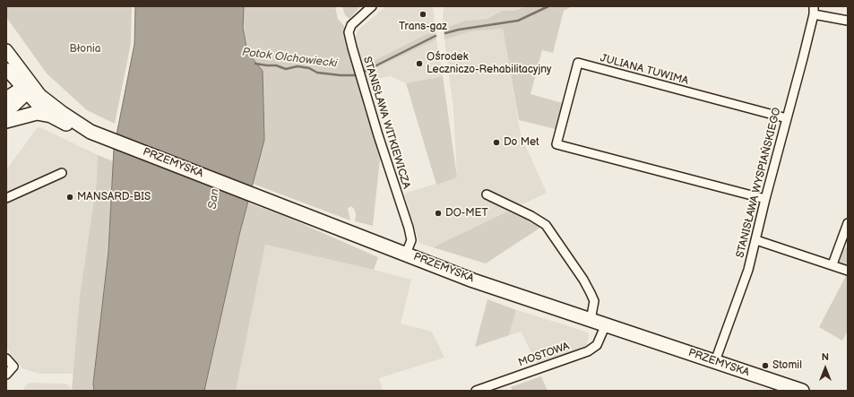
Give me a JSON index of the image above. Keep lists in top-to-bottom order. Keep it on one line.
{"streets":{"main road":["PRZEMYSKA"],"street":["JULIANA TUWIMA","STANISŁAWA WITKIEWICZA","STANISŁAWA WYSPIAŃSKIEGO","MOSTOWA"]},"crossings":[["JULIANA TUWIMA","STANISŁAWA WYSPIAŃSKIEGO"],["STANISŁAWA WITKIEWICZA","PRZEMYSKA"],["PRZEMYSKA","STANISŁAWA WYSPIAŃSKIEGO"],["PRZEMYSKA","MOSTOWA"]],"water":["Potok Olchowiecki","San"],"parks":["Błonia"],"places":["Trans-gaz","Ośrodek Leczniczo-Rehabilitacyjny","Do Met","MANSARD-BIS","DO-MET","Stomil"],"north":"top"}
